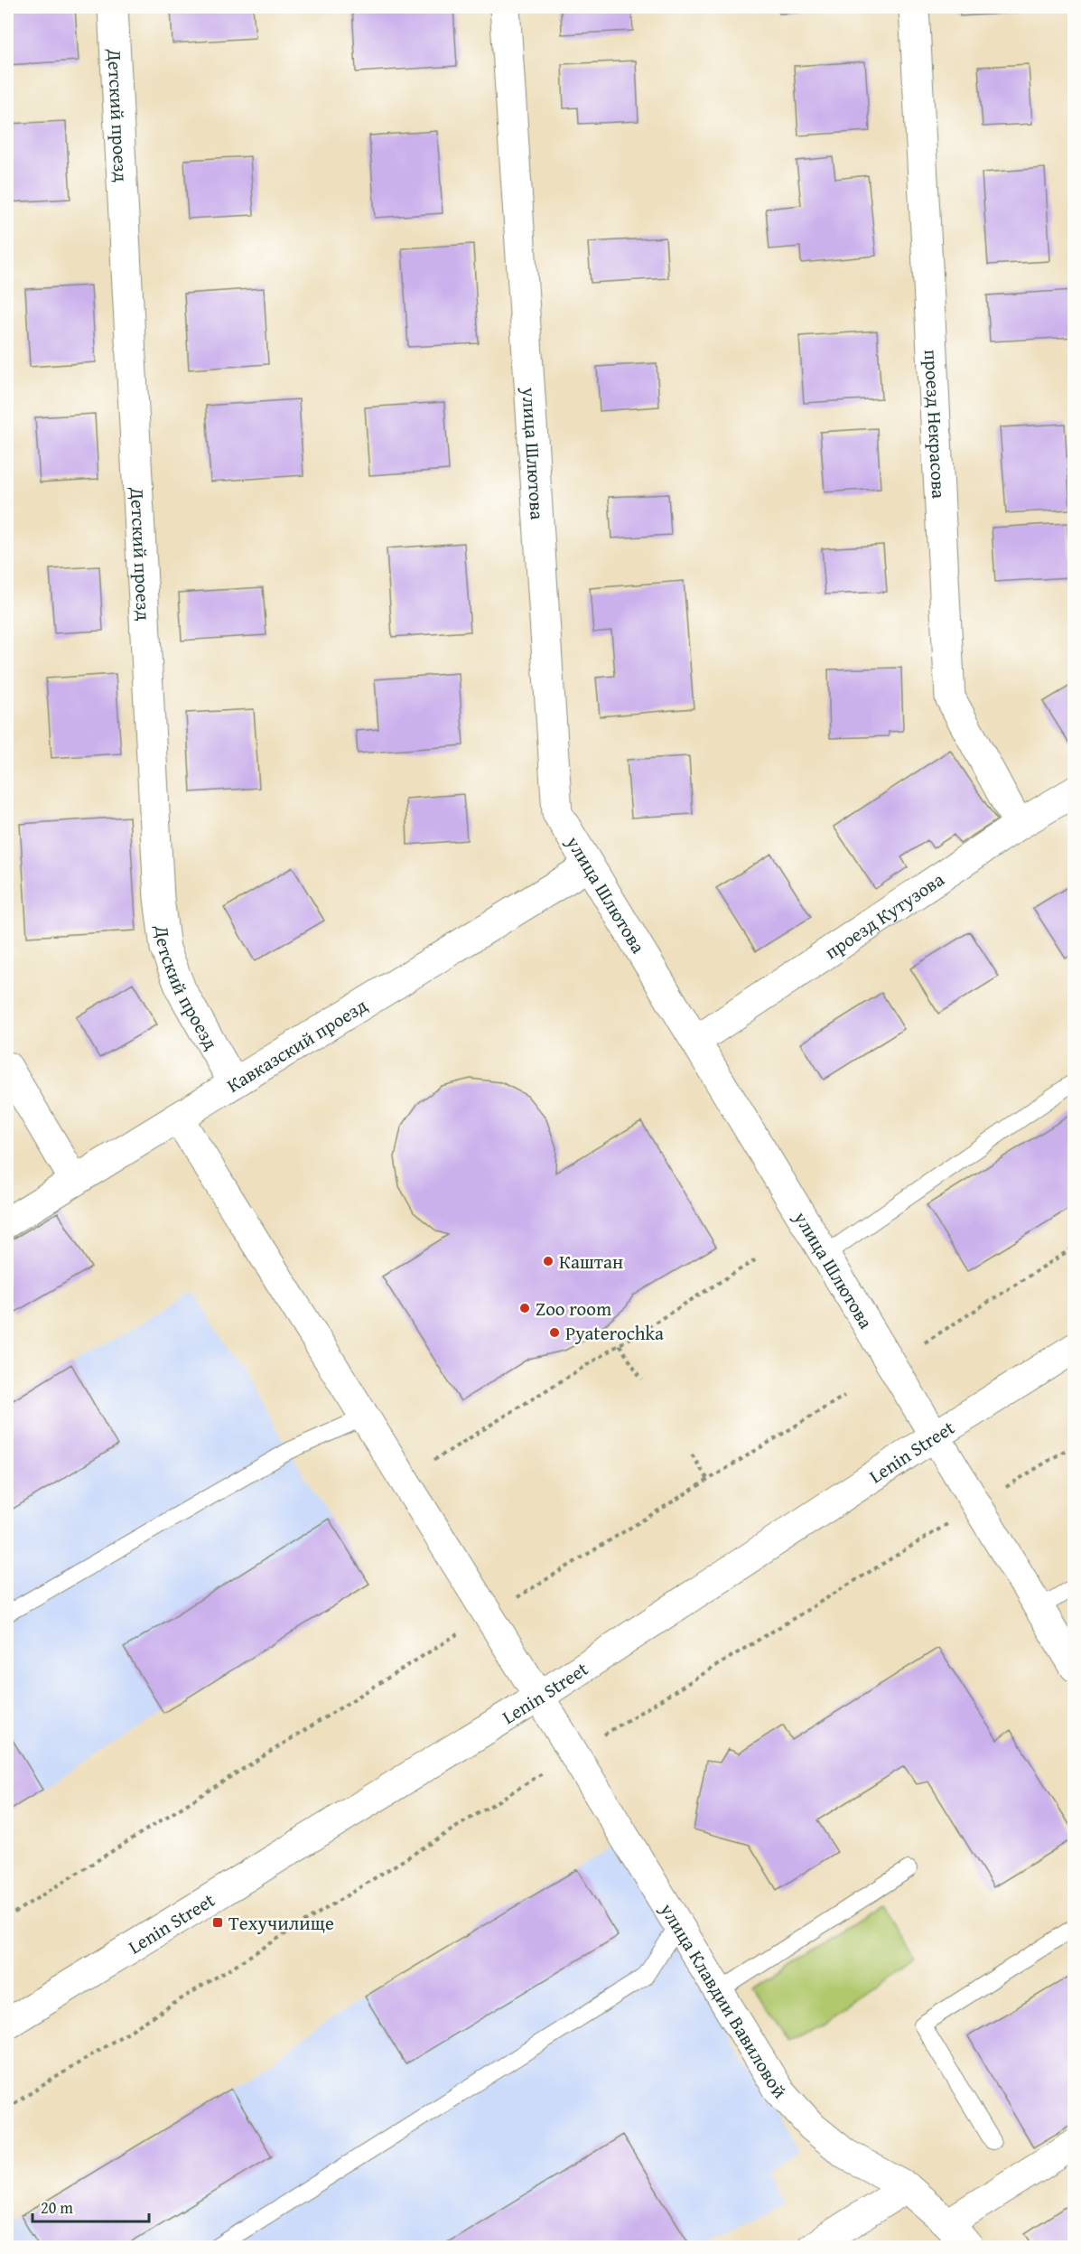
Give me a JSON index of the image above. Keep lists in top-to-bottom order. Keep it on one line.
{"streets":{"street":["Детский проезд","проезд Некрасова","улица Шлютова","проезд Кутузова","Кавказский проезд","Lenin Street","улица Клавдии Вавиловой"]},"crossings":[["Детский проезд","Кавказский проезд"],["проезд Некрасова","проезд Кутузова"],["улица Шлютова","проезд Кутузова"],["улица Шлютова","Кавказский проезд"],["улица Шлютова","Lenin Street"],["Кавказский проезд","улица Клавдии Вавиловой"],["Lenin Street","улица Клавдии Вавиловой"]],"places":{"other":["Каштан","Zoo room","Pyaterochka"],"transit":["Техучилище"]},"scale_bar":"20 m"}
